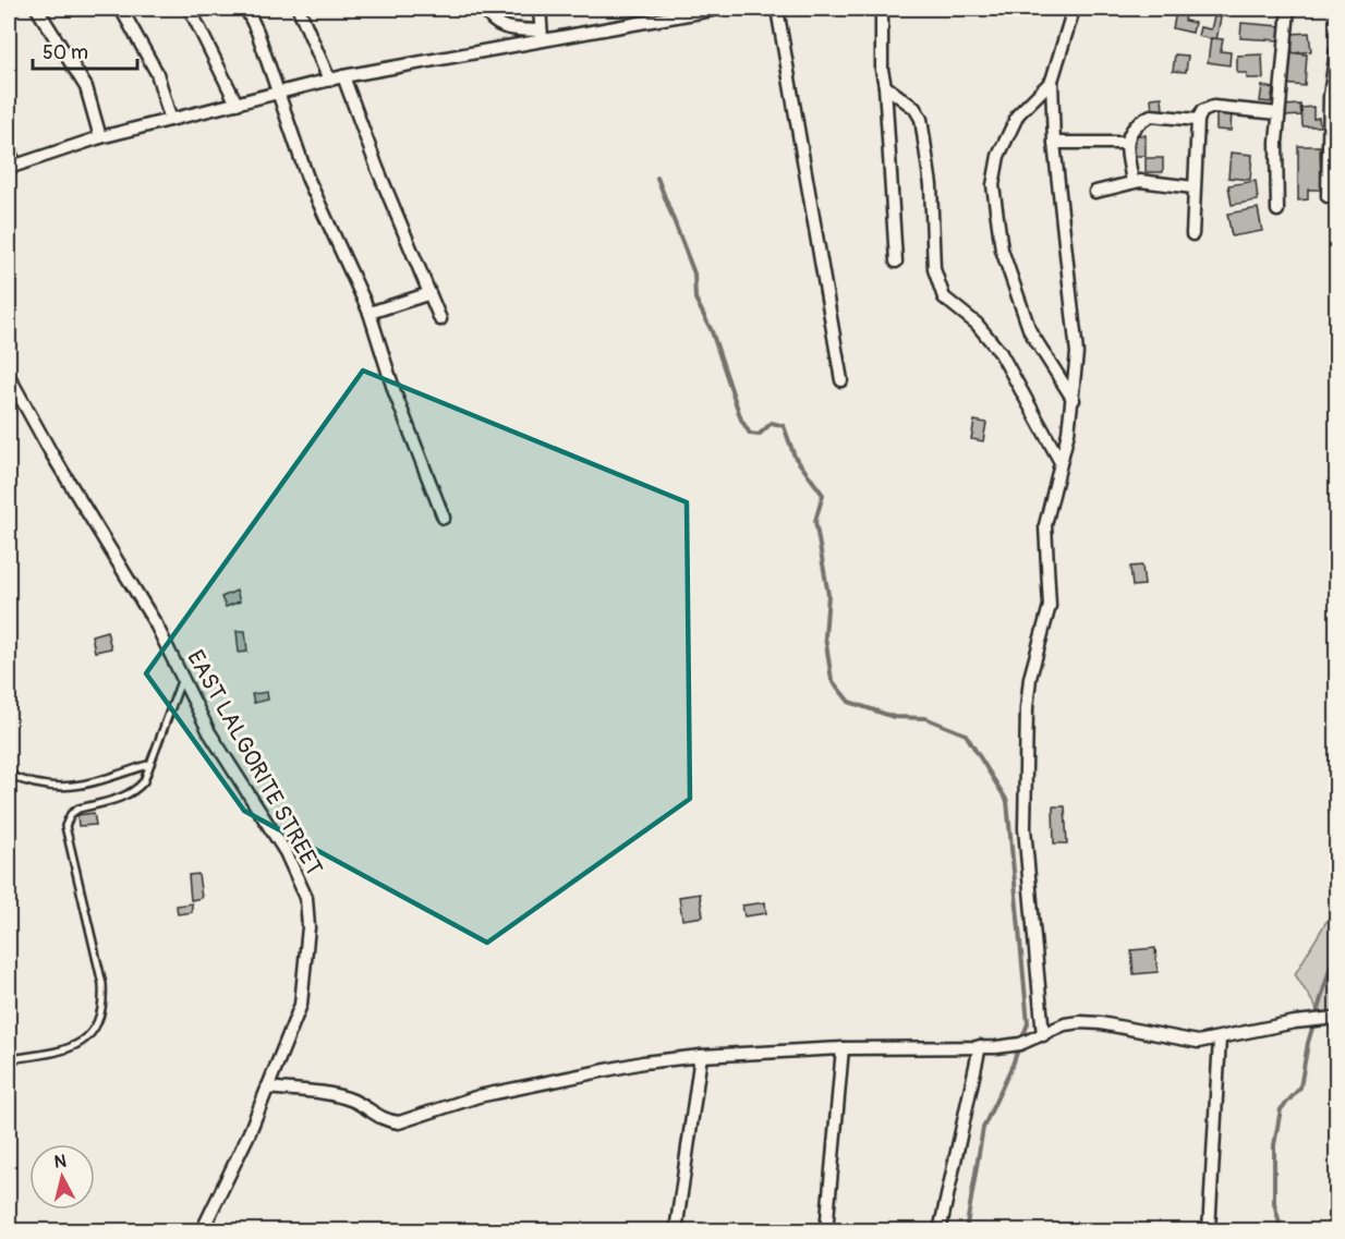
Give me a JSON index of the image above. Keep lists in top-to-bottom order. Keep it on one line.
{"streets":{"street":["EAST LALGORITE STREET"]},"scale_bar":"50 m","north":"top"}
